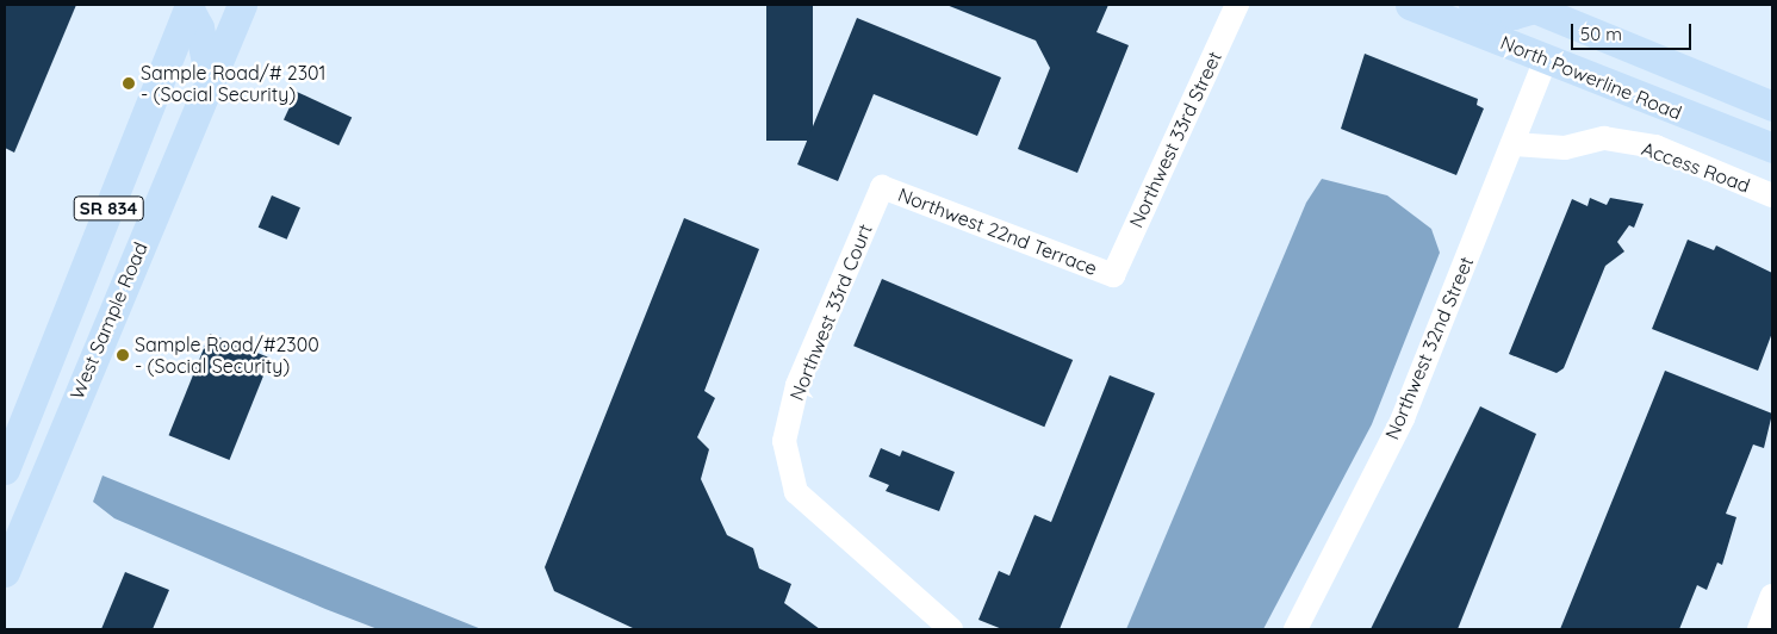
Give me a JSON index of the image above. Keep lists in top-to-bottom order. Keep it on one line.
{"streets":{"main road":["North Powerline Road","SR 834","West Sample Road"],"street":["Northwest 33rd Street","Access Road","Northwest 22nd Terrace","Northwest 33rd Court","Northwest 32nd Street"]},"crossings":[["North Powerline Road","Northwest 32nd Street"],["Northwest 33rd Street","Northwest 22nd Terrace"],["Access Road","Northwest 32nd Street"],["Northwest 22nd Terrace","Northwest 33rd Court"]],"places":["Sample Road/# 2301 - (Social Security)","Sample Road/#2300 - (Social Security)"],"scale_bar":"50 m"}
